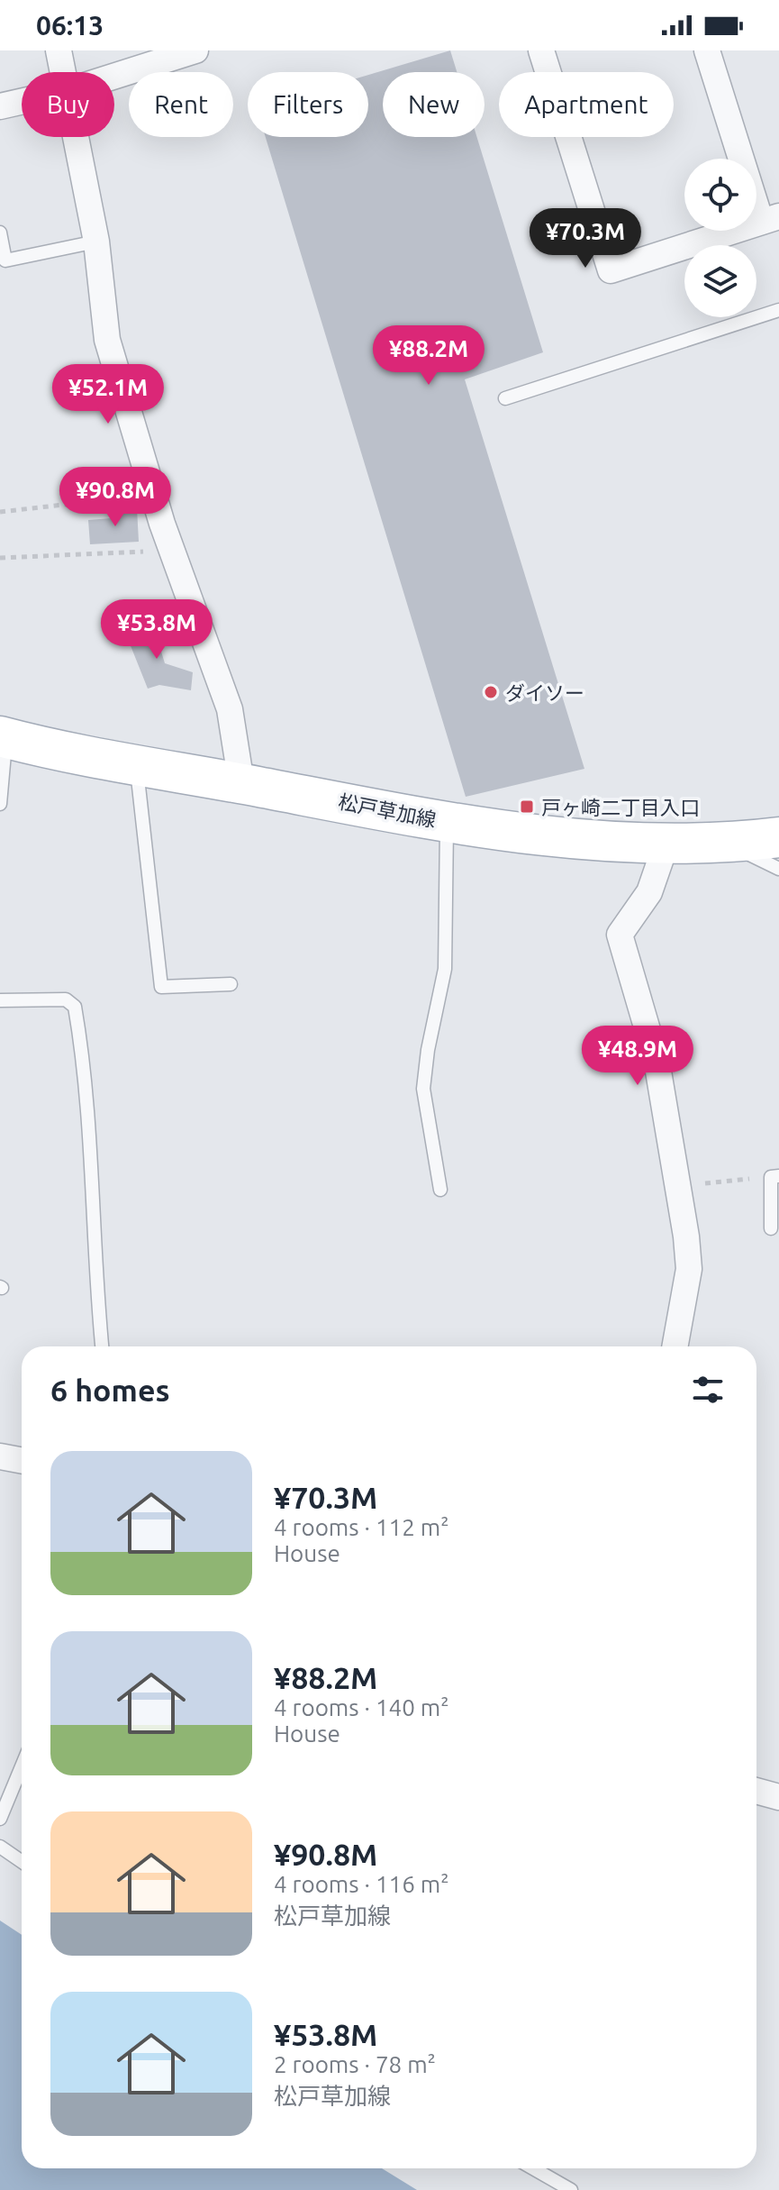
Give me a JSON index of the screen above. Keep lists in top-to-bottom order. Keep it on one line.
{"streets":{"main road":["松戸草加線"]},"places":{"other":["ダイソー"],"transit":["戸ヶ崎二丁目入口"]},"page":{"status":"06:13","chip":["Buy","Rent","Filters","New","Apartment"],"price":["¥70.3M","¥88.2M","¥52.1M","¥90.8M","¥53.8M","¥48.9M"],"heading":"6 homes","list":[{"name":"¥70.3M","note":"4 rooms · 112 m² · House"},{"name":"¥88.2M","note":"4 rooms · 140 m² · House"},{"name":"¥90.8M","note":"4 rooms · 116 m² · 松戸草加線"},{"name":"¥53.8M","note":"2 rooms · 78 m² · 松戸草加線"}]}}
